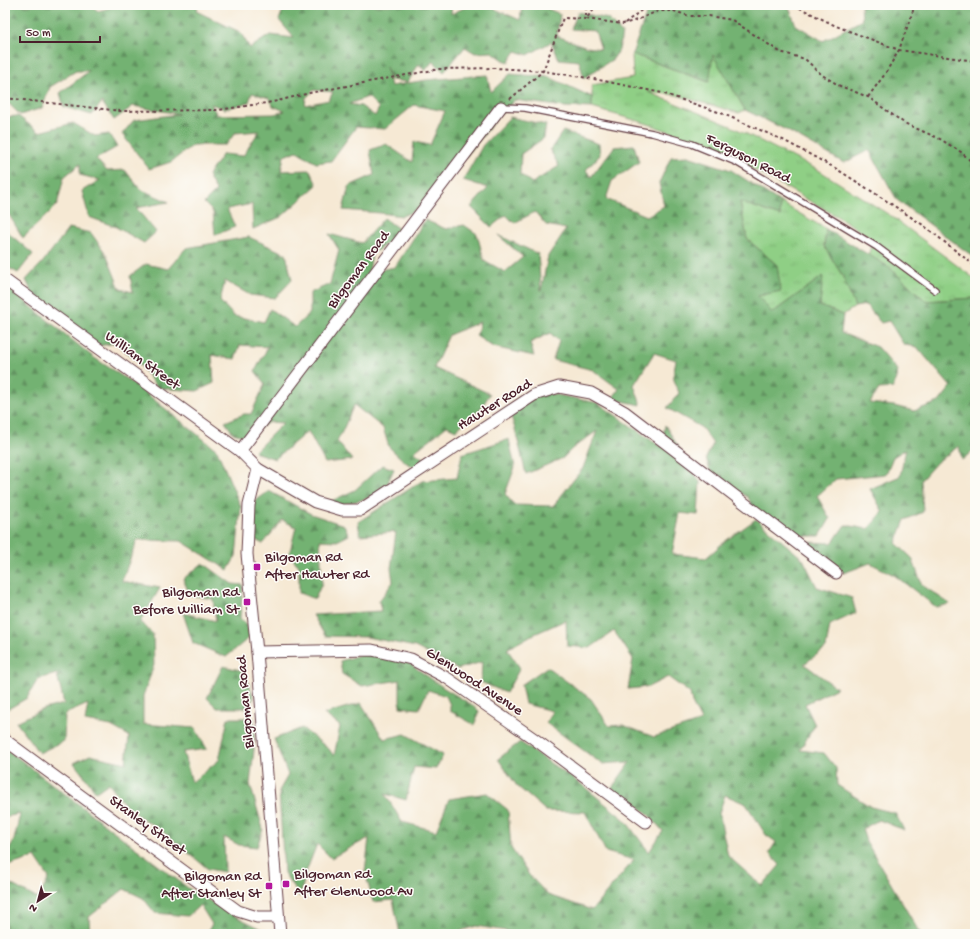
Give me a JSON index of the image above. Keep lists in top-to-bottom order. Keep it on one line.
{"streets":{"street":["Bilgoman Road","William Street","Hawter Road","Glenwood Avenue","Stanley Street"],"lane":["Ferguson Road"]},"crossings":[["Ferguson Road","Bilgoman Road"],["Bilgoman Road","William Street"],["Bilgoman Road","Hawter Road"],["Bilgoman Road","Glenwood Avenue"],["Bilgoman Road","Stanley Street"],["William Street","Hawter Road"]],"places":{"transit":["Bilgoman Rd After Hawter Rd","Bilgoman Rd Before William St","Bilgoman Rd After Glenwood Av","Bilgoman Rd After Stanley St"]},"scale_bar":"50 m","north":"bottom left"}
